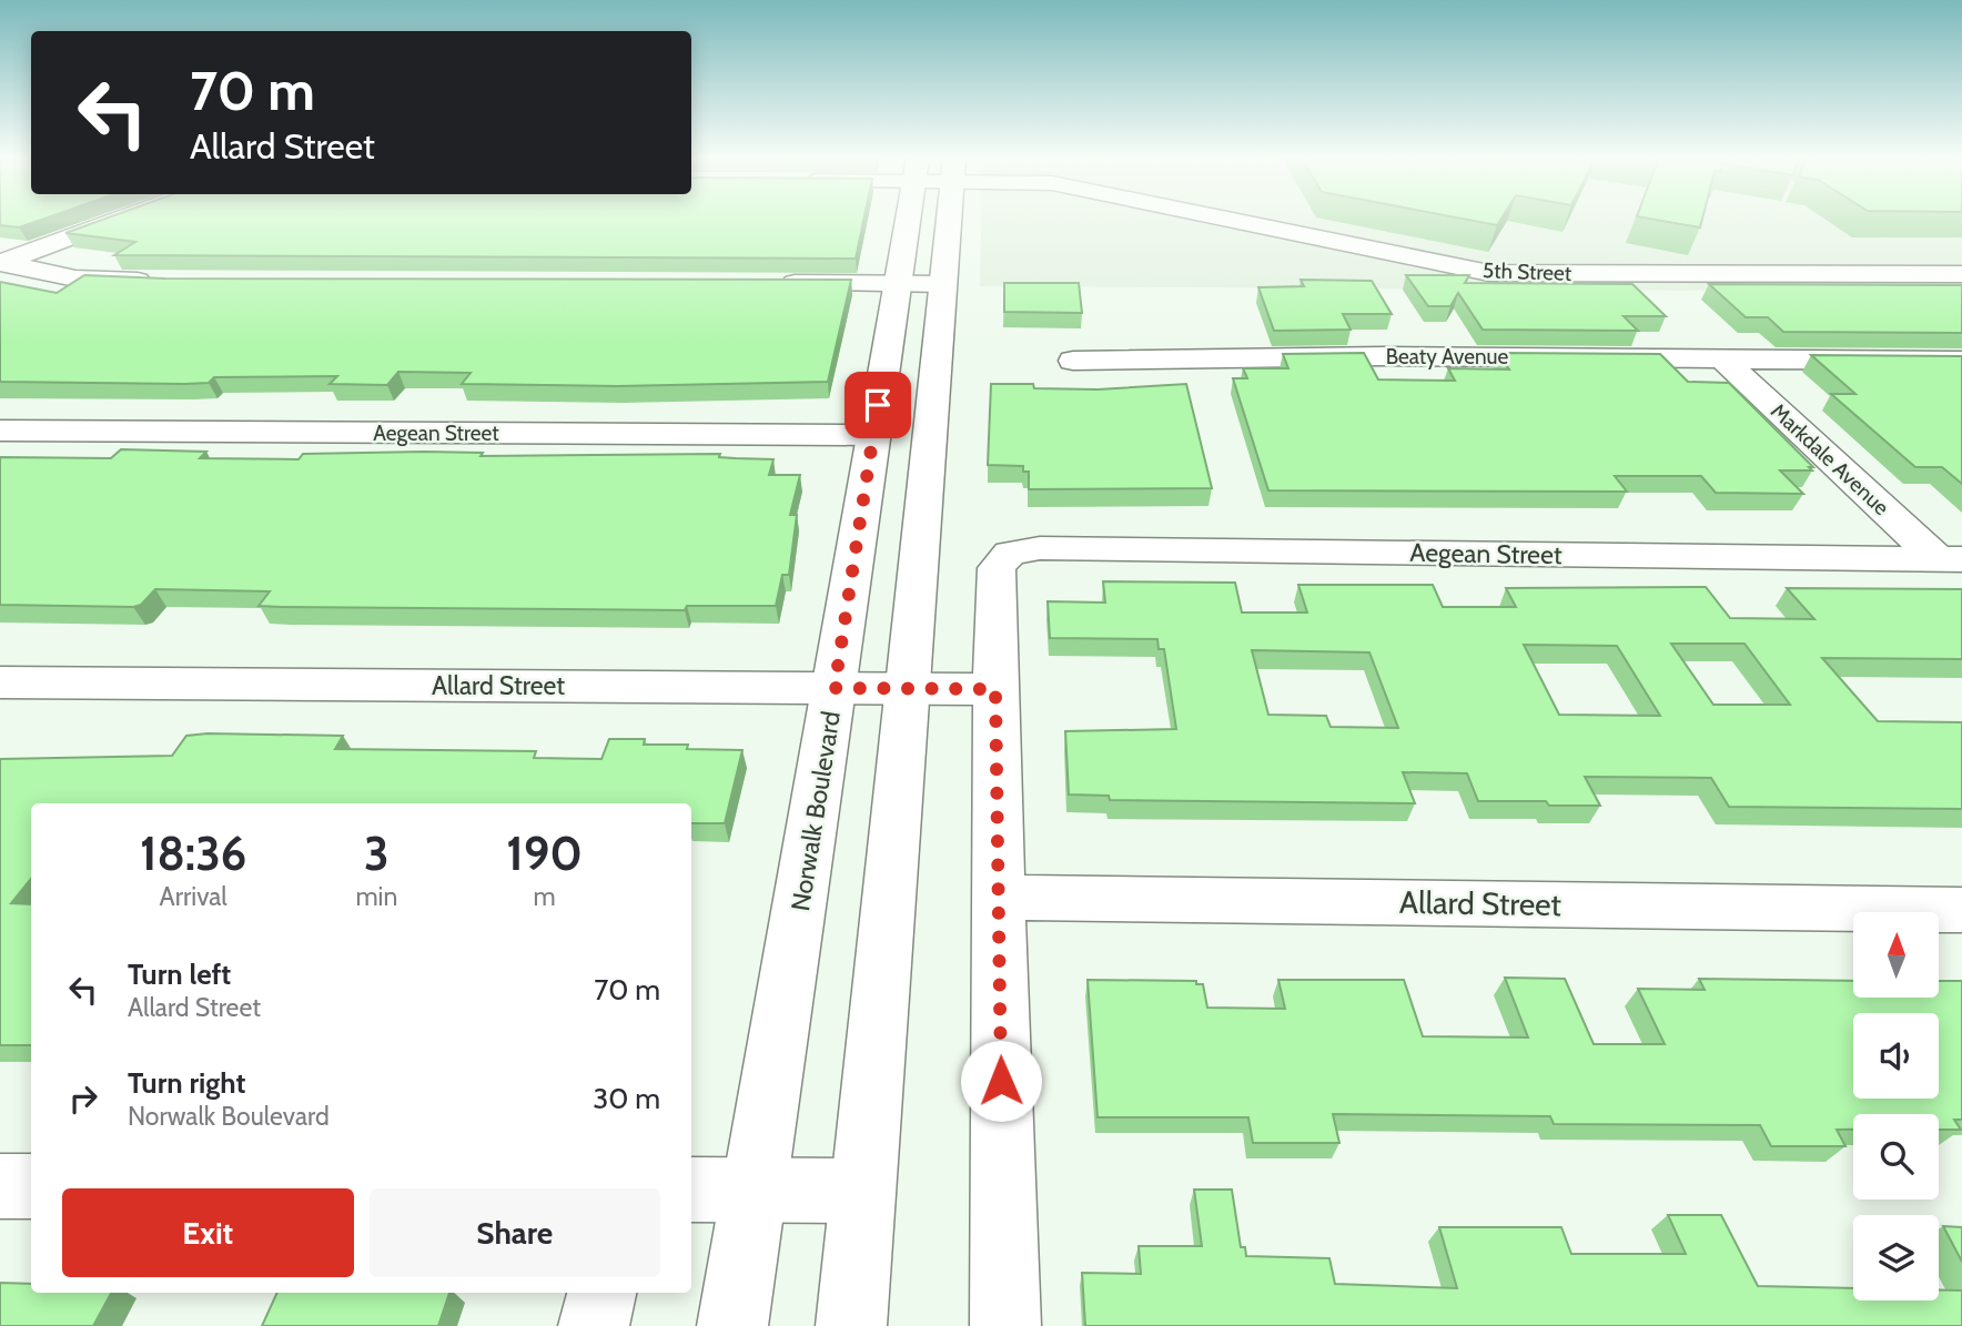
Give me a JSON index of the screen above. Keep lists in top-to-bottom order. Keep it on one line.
{"streets":{"street":["5th Street","Beaty Avenue","Aegean Street","Markdale Avenue","Allard Street","Norwalk Boulevard"]},"crossings":[["Beaty Avenue","Markdale Avenue"],["Aegean Street","Markdale Avenue"],["Aegean Street","Allard Street"],["Aegean Street","Norwalk Boulevard"],["Allard Street","Norwalk Boulevard"]],"north":"top","page":{"turn":["70 m","Allard Street"],"eta":["18:36","Arrival","3","min","190","m"],"list":[{"name":"Turn left","note":"Allard Street","value":"70 m"},{"name":"Turn right","note":"Norwalk Boulevard","value":"30 m"}],"buttons":["Exit","Share"]}}
